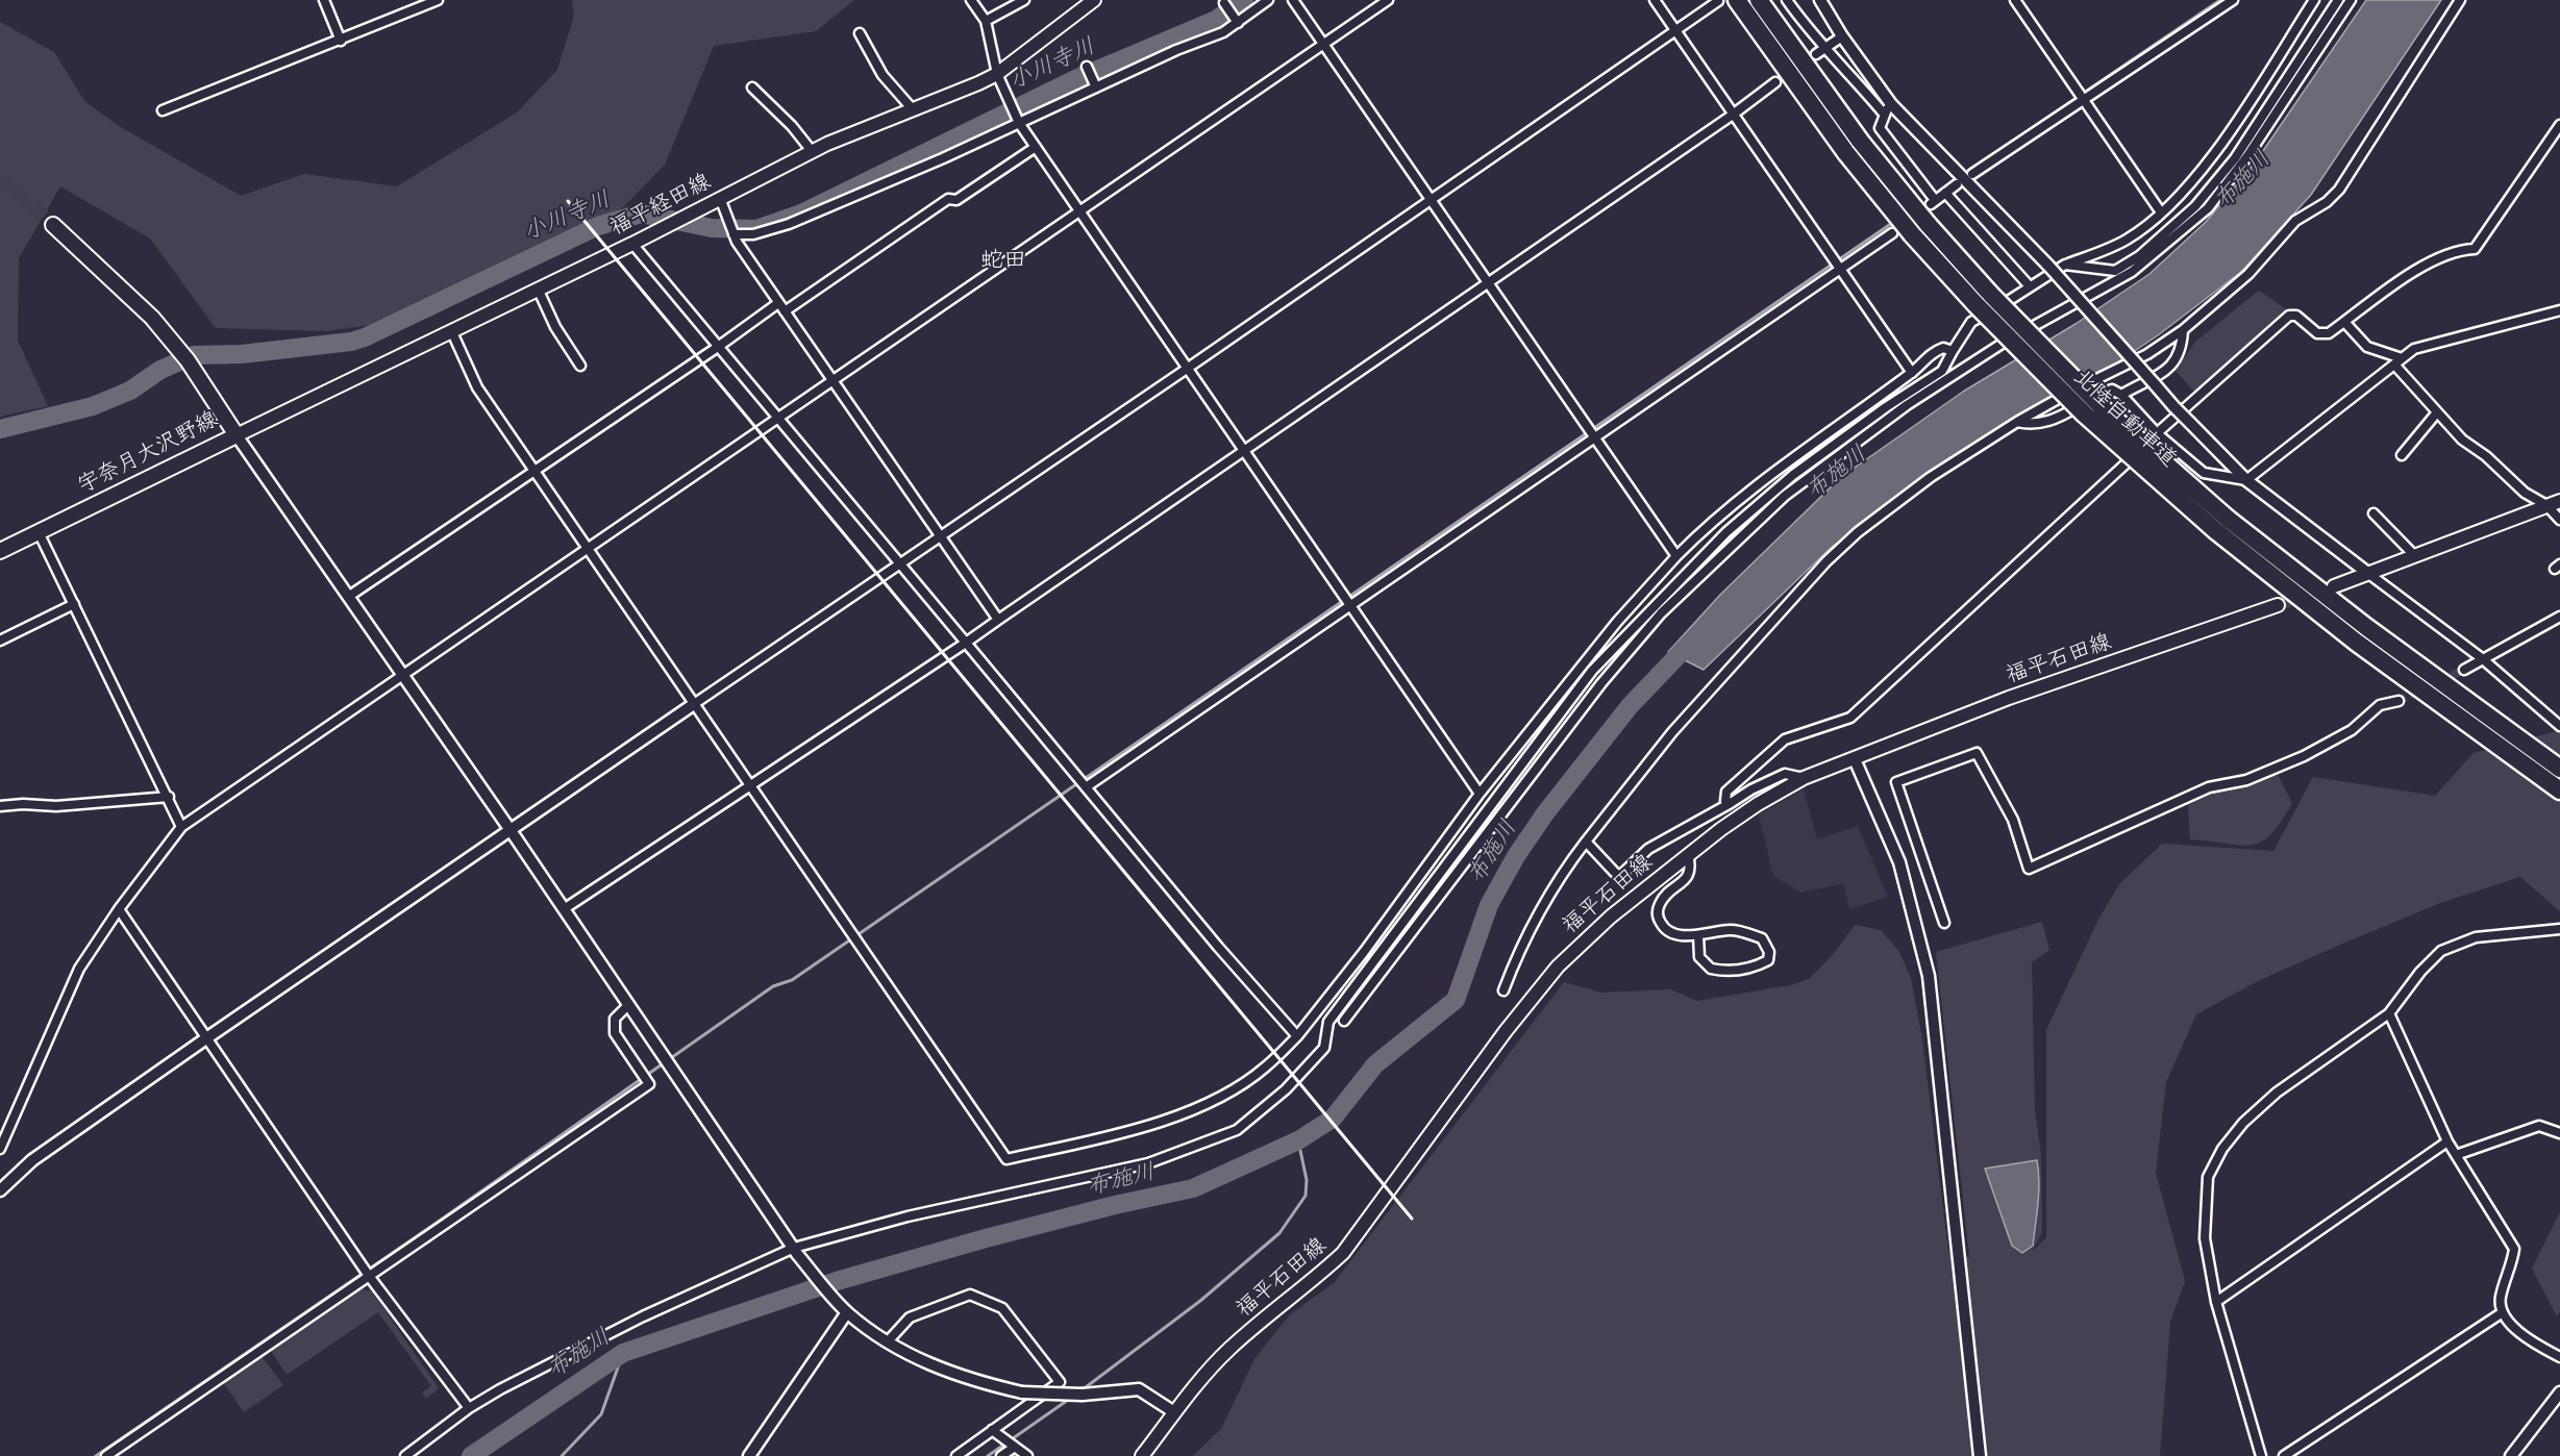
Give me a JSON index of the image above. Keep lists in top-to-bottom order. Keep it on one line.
{"streets":{"highway":["北陸自動車道"],"main road":["福平経田線","宇奈月大沢野線","福平石田線"]},"crossings":[["福平経田線","宇奈月大沢野線"]],"districts":["蛇田"],"water":["小川寺川","布施川"]}
